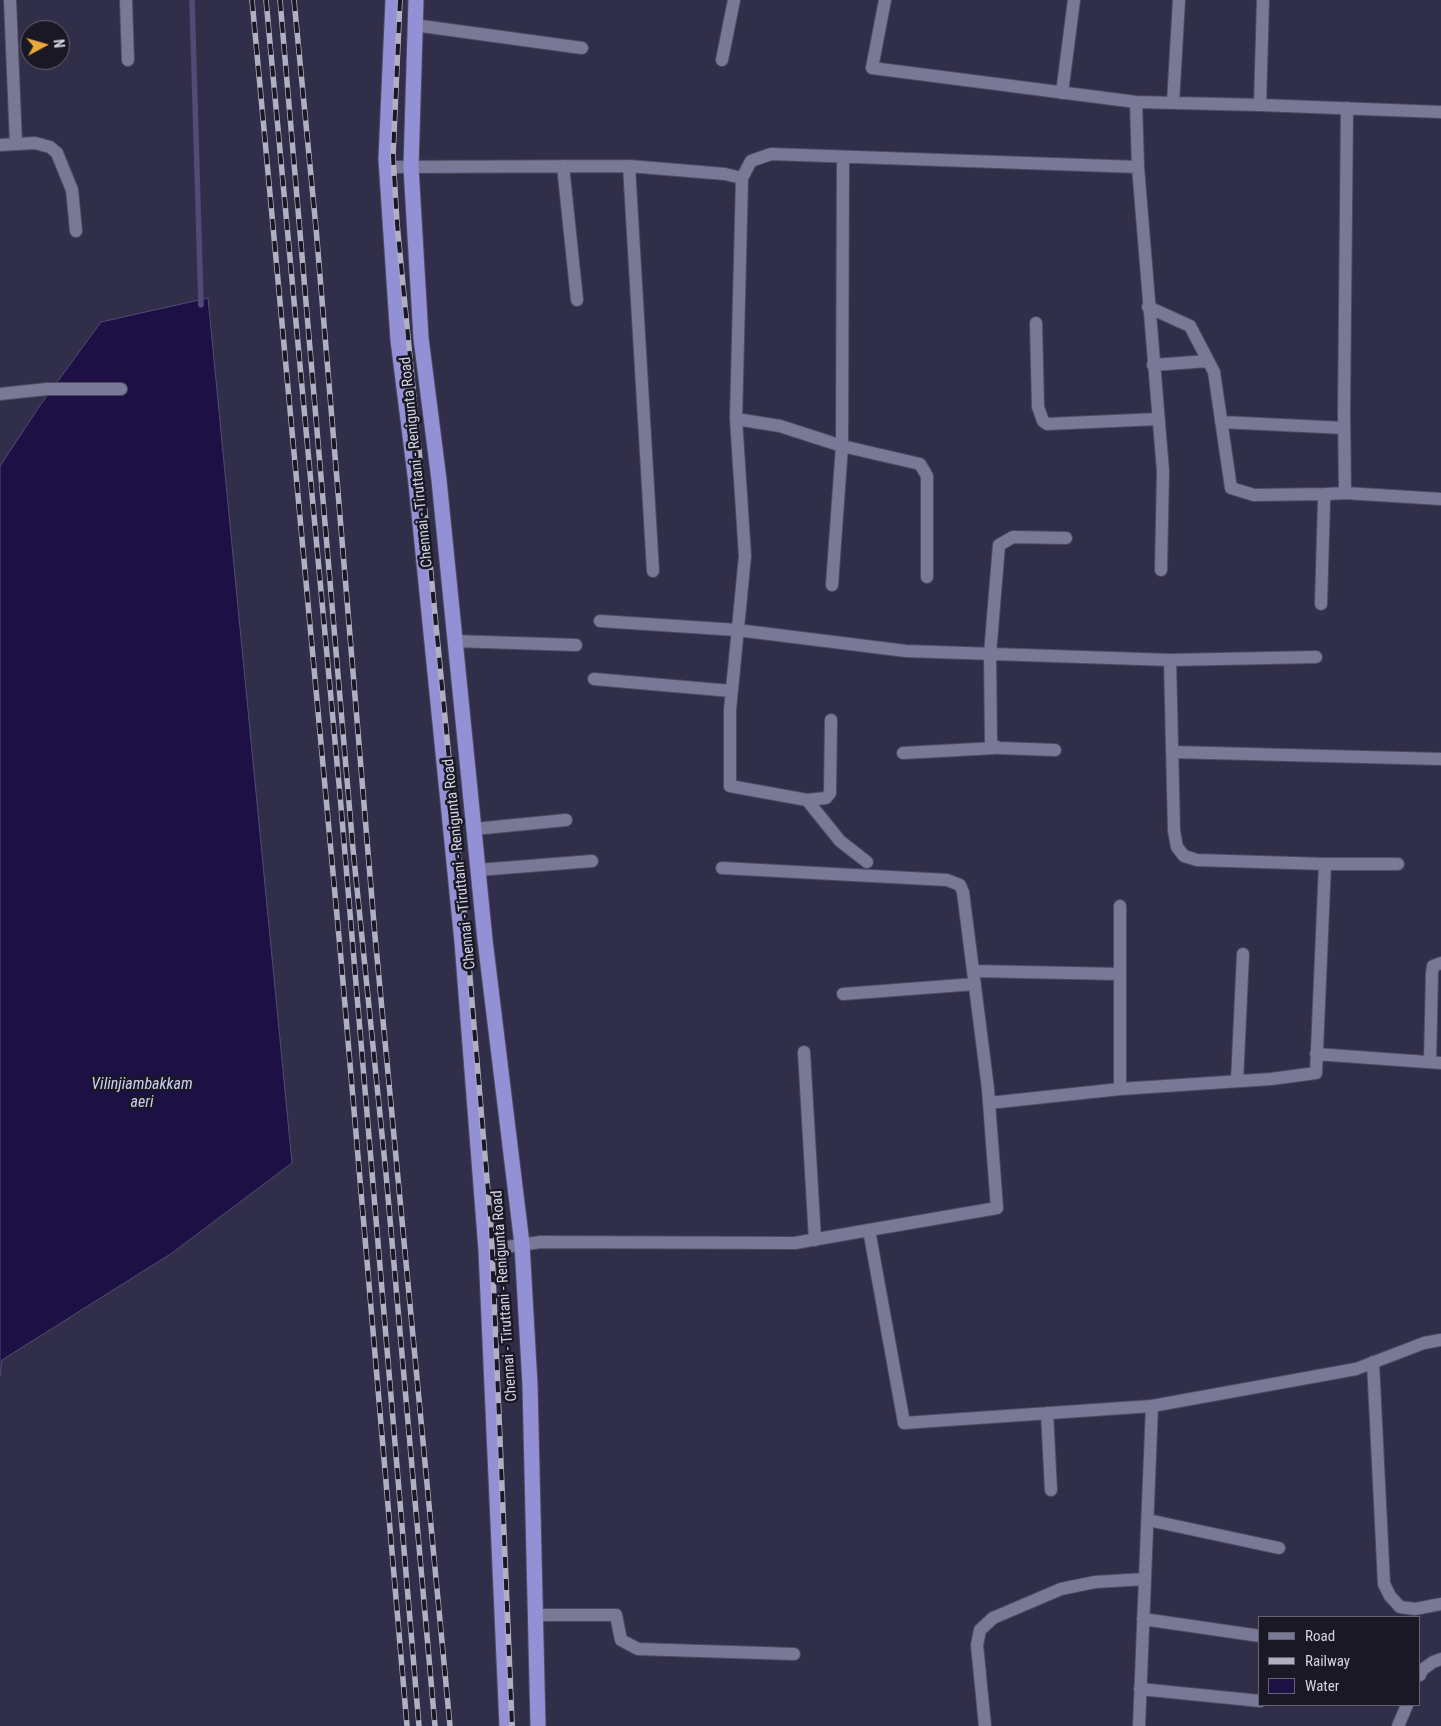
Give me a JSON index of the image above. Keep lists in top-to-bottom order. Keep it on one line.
{"streets":{"highway":["Chennai - Tiruttani - Renigunta Road"]},"water":["Vilinjiambakkam aeri"],"legend":["Road","Railway","Water"],"north":"right"}
